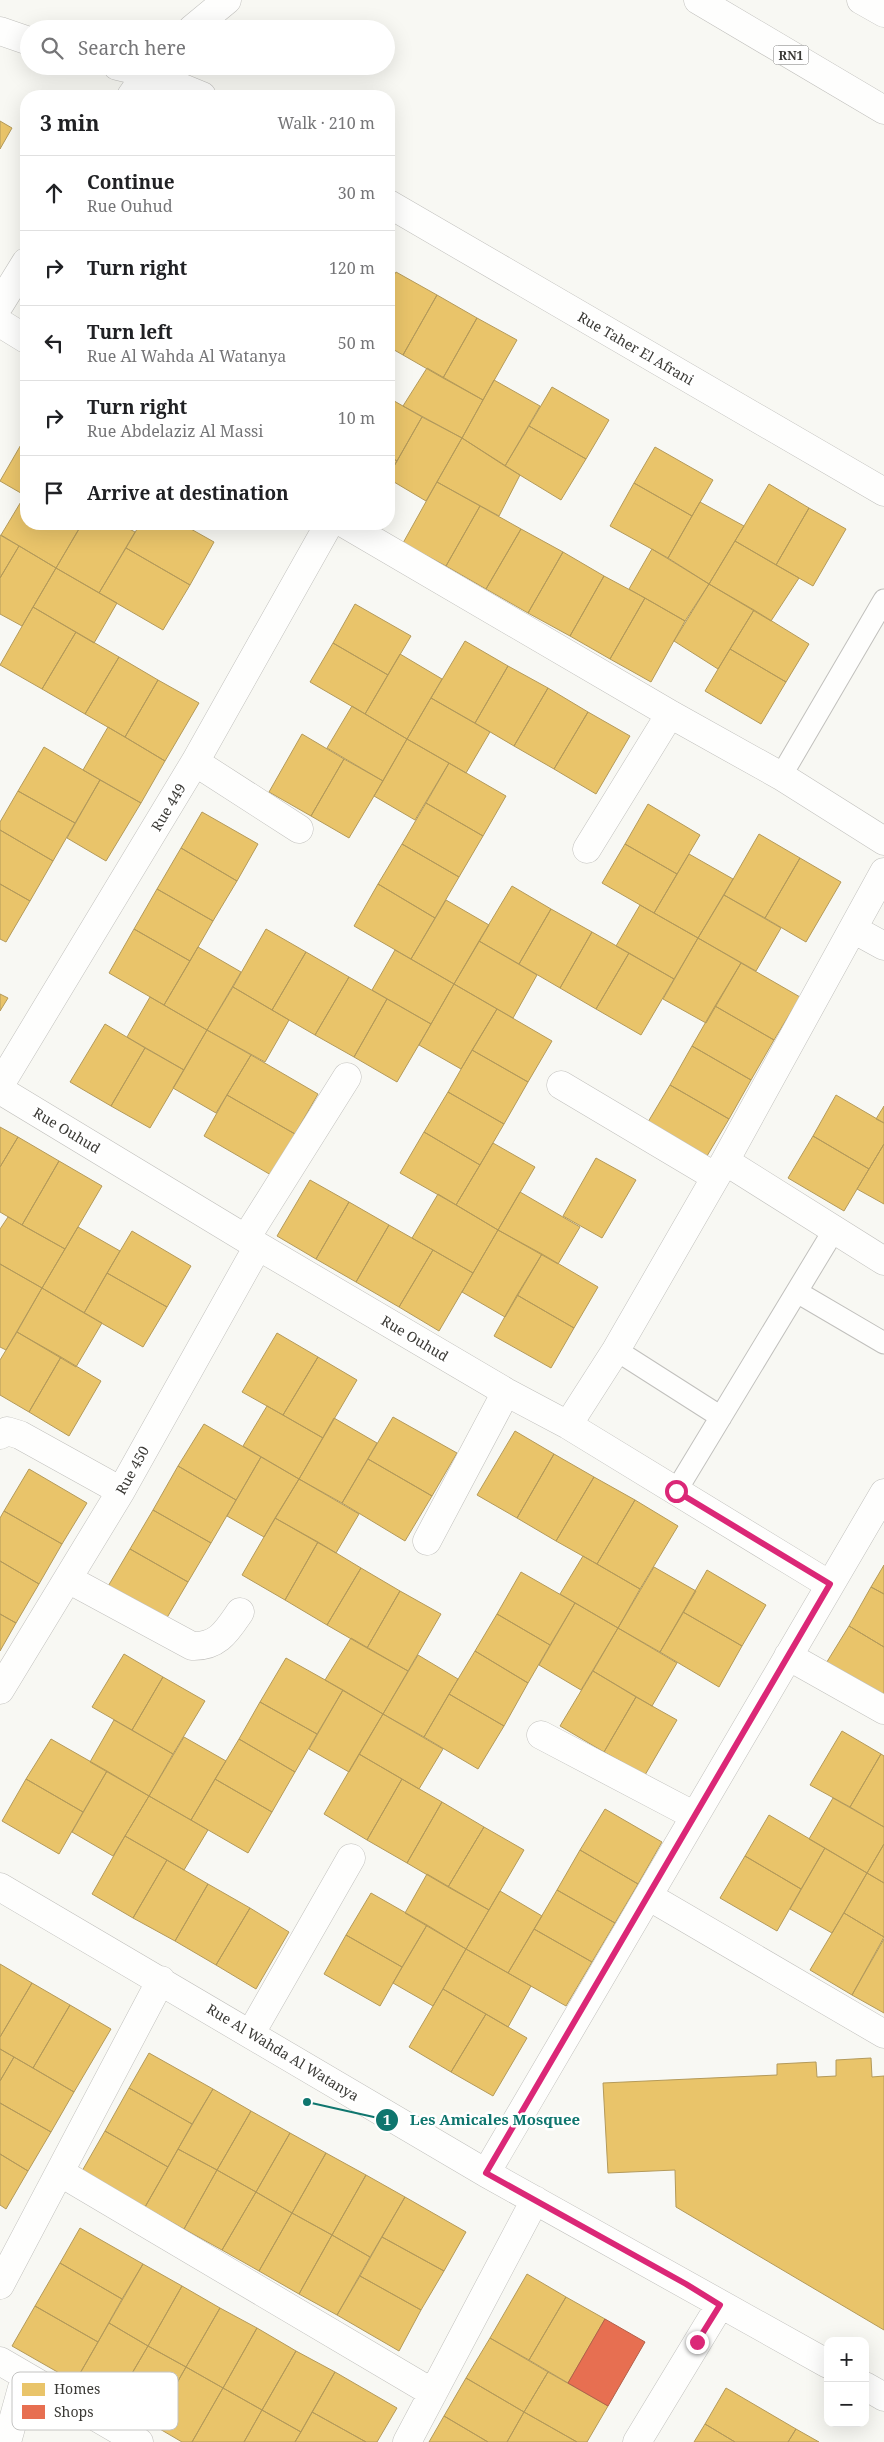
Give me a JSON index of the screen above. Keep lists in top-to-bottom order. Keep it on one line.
{"streets":{"main road":["RN1","Rue Taher El Afrani","Rue 449","Rue Ouhud","Rue 450","Rue Al Wahda Al Watanya"]},"crossings":[["Rue Ouhud","Rue 450"]],"places":["Les Amicales Mosquee"],"legend":["Homes","Shops"],"page":{"search":"Search here","heading":["3 min","Walk · 210 m"],"list":[["Continue","Rue Ouhud","30 m"],["Turn right","120 m"],["Turn left","Rue Al Wahda Al Watanya","50 m"],["Turn right","Rue Abdelaziz Al Massi","10 m"],"Arrive at destination"],"map_buttons":["+","−"]}}
